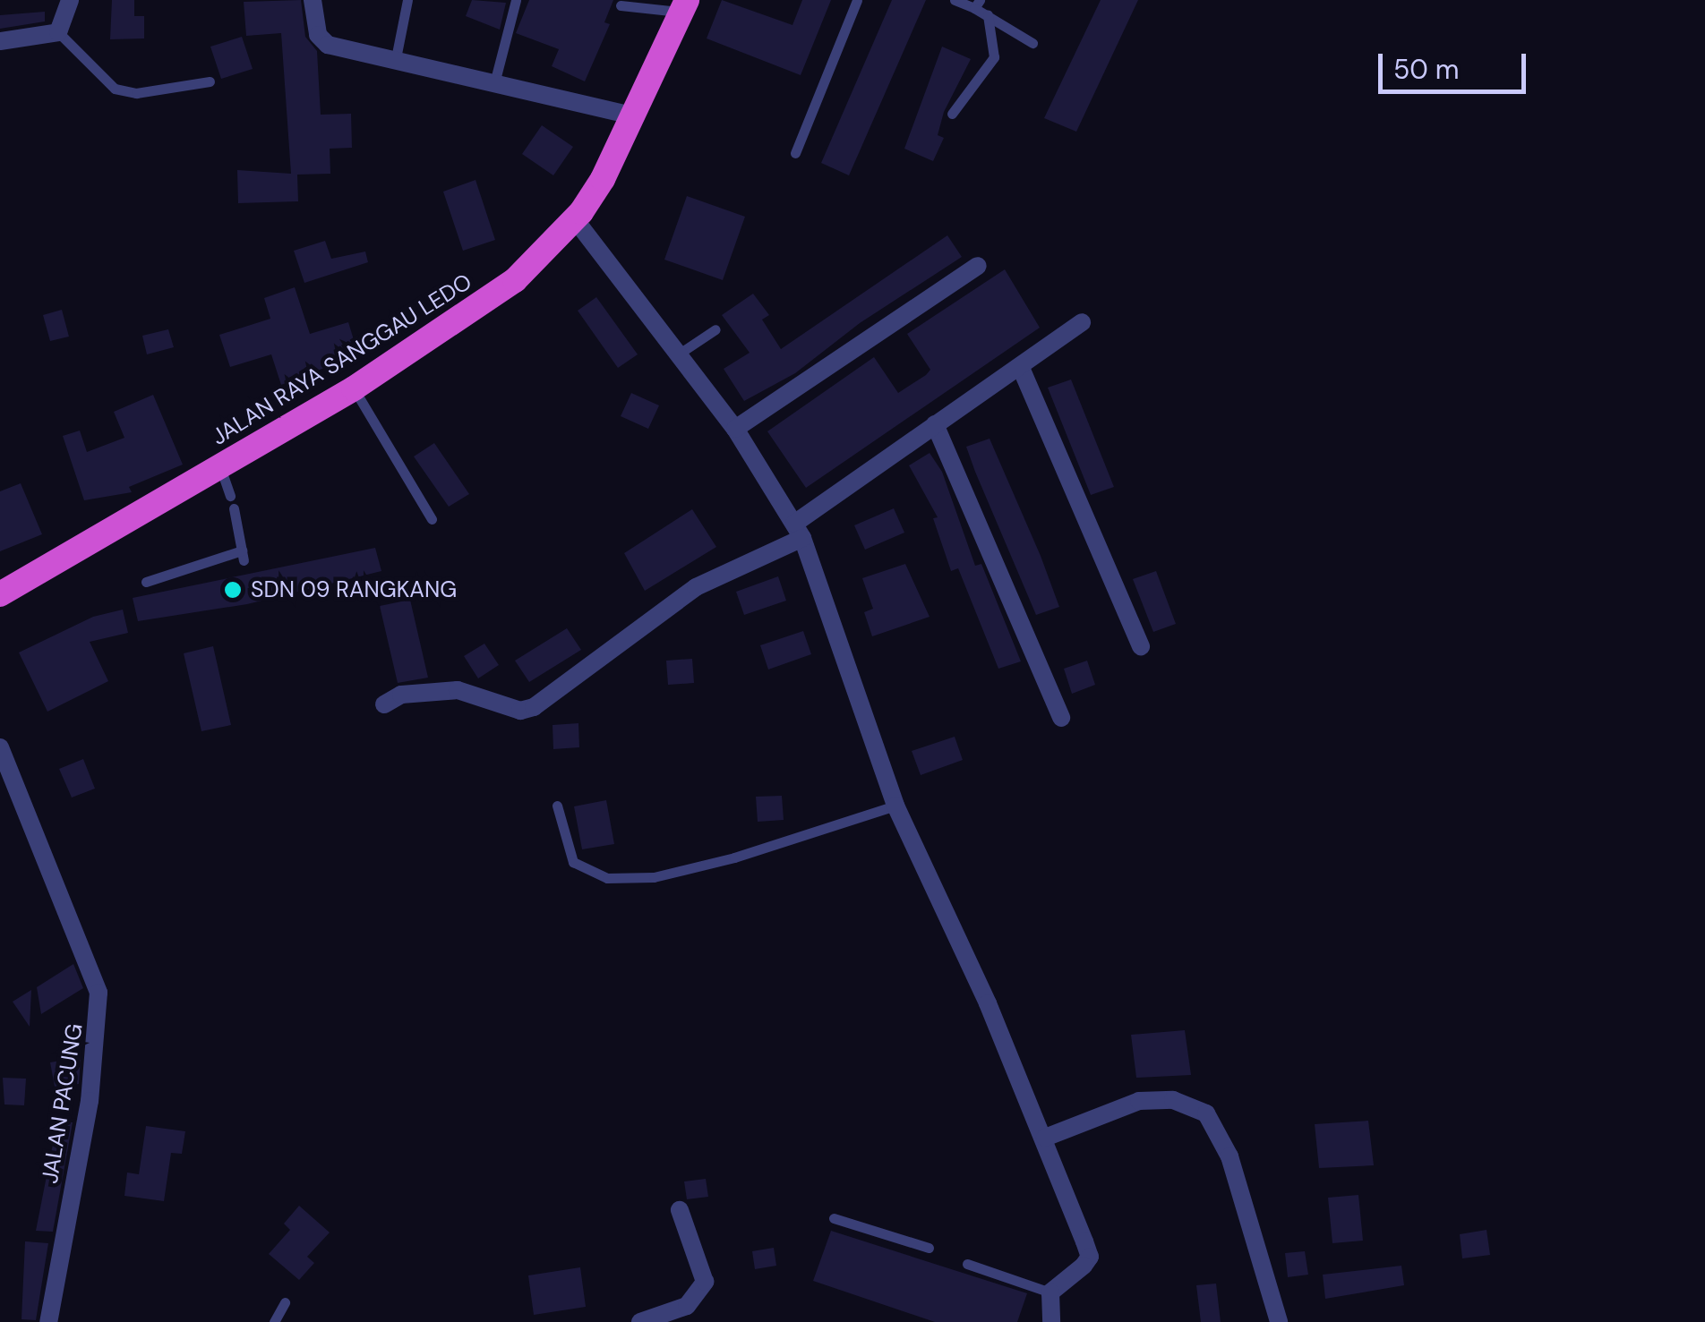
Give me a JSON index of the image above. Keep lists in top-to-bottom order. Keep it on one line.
{"streets":{"highway":["JALAN RAYA SANGGAU LEDO"],"street":["JALAN PACUNG"]},"places":["SDN 09 RANGKANG"],"scale_bar":"50 m"}
